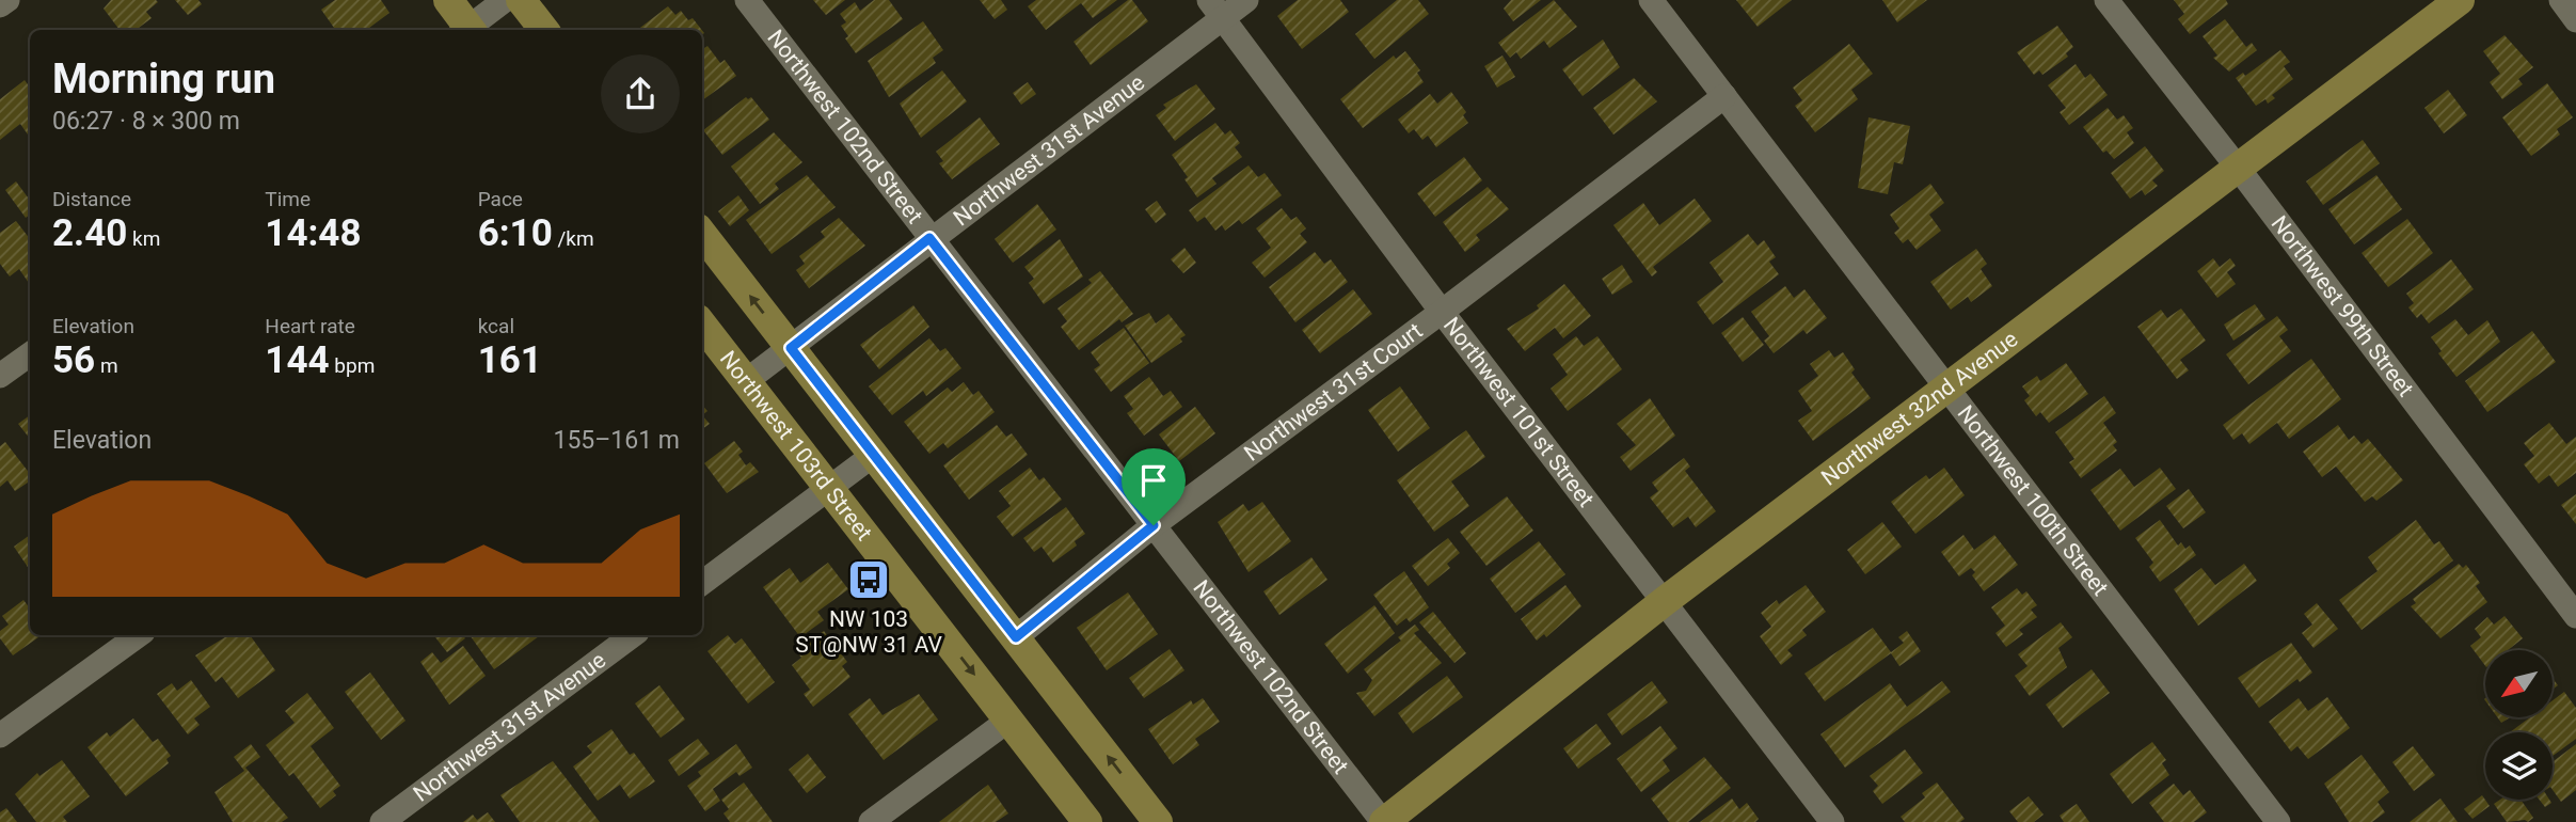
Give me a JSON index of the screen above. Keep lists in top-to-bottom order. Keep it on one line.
{"streets":{"main road":["Northwest 32nd Avenue","Northwest 103rd Street"],"street":["Northwest 102nd Street","Northwest 31st Avenue","Northwest 99th Street","Northwest 31st Court","Northwest 101st Street","Northwest 100th Street"]},"crossings":[["Northwest 102nd Street","Northwest 31st Avenue"],["Northwest 102nd Street","Northwest 31st Court"],["Northwest 102nd Street","Northwest 32nd Avenue"],["Northwest 31st Avenue","Northwest 101st Street"],["Northwest 31st Avenue","Northwest 103rd Street"],["Northwest 99th Street","Northwest 32nd Avenue"],["Northwest 31st Court","Northwest 101st Street"],["Northwest 31st Court","Northwest 100th Street"],["Northwest 32nd Avenue","Northwest 101st Street"],["Northwest 32nd Avenue","Northwest 100th Street"]],"places":{"bus stop":["NW 103 ST@NW 31 AV"]},"north":"bottom left","page":{"heading":["Morning run","06:27 · 8 × 300 m"],"stats":[["Distance","2.40 km"],["Time","14:48"],["Pace","6:10 /km"],["Elevation","56 m"],["Heart rate","144 bpm"],["kcal","161"]],"chart":["Elevation","155–161 m"]}}
